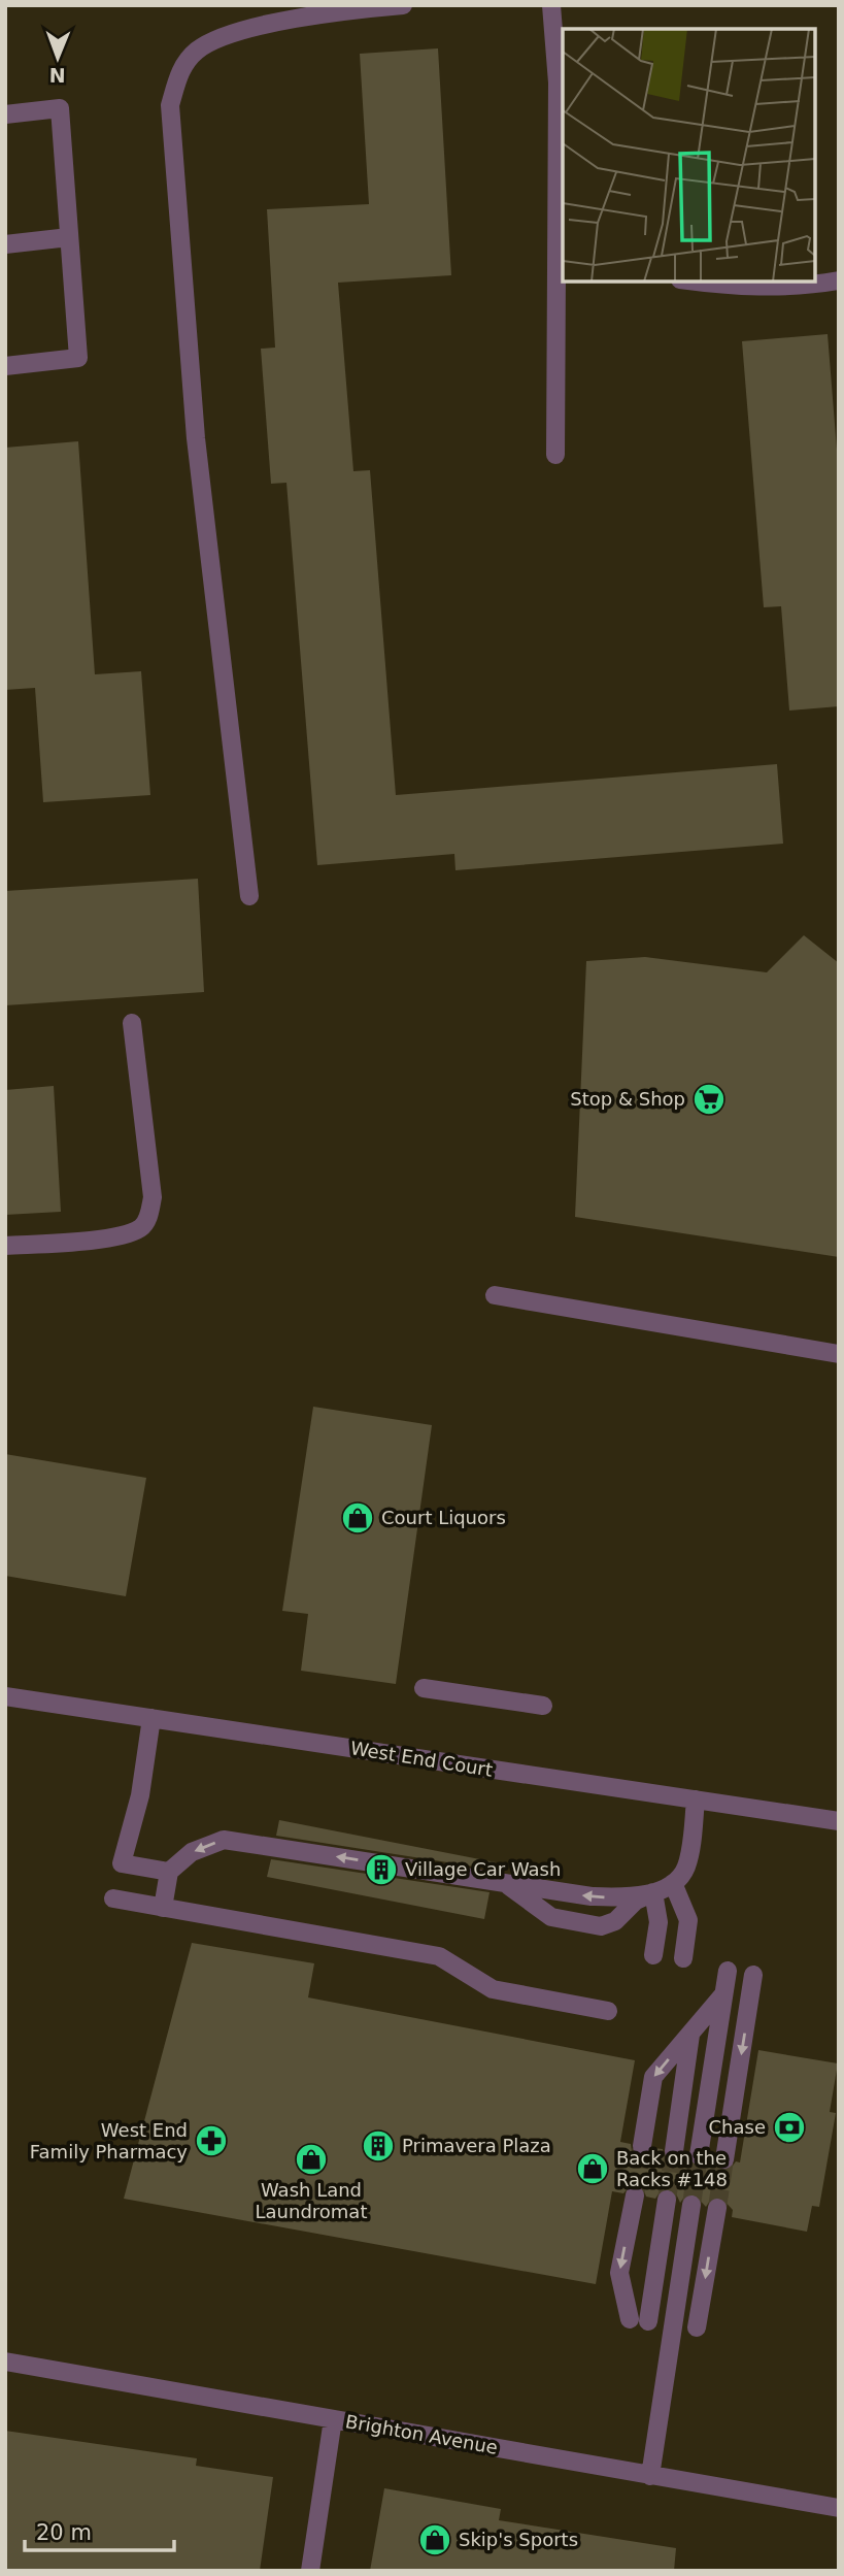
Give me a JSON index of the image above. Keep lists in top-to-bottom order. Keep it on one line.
{"streets":{"street":["West End Court","Brighton Avenue"]},"places":{"supermarket":["Stop & Shop"],"shop":["Court Liquors","Wash Land Laundromat","Back on the Racks #148","Skip's Sports"],"building":["Village Car Wash","Primavera Plaza"],"bank":["Chase"],"pharmacy":["West End Family Pharmacy"]},"scale_bar":"20 m","north":"bottom"}
